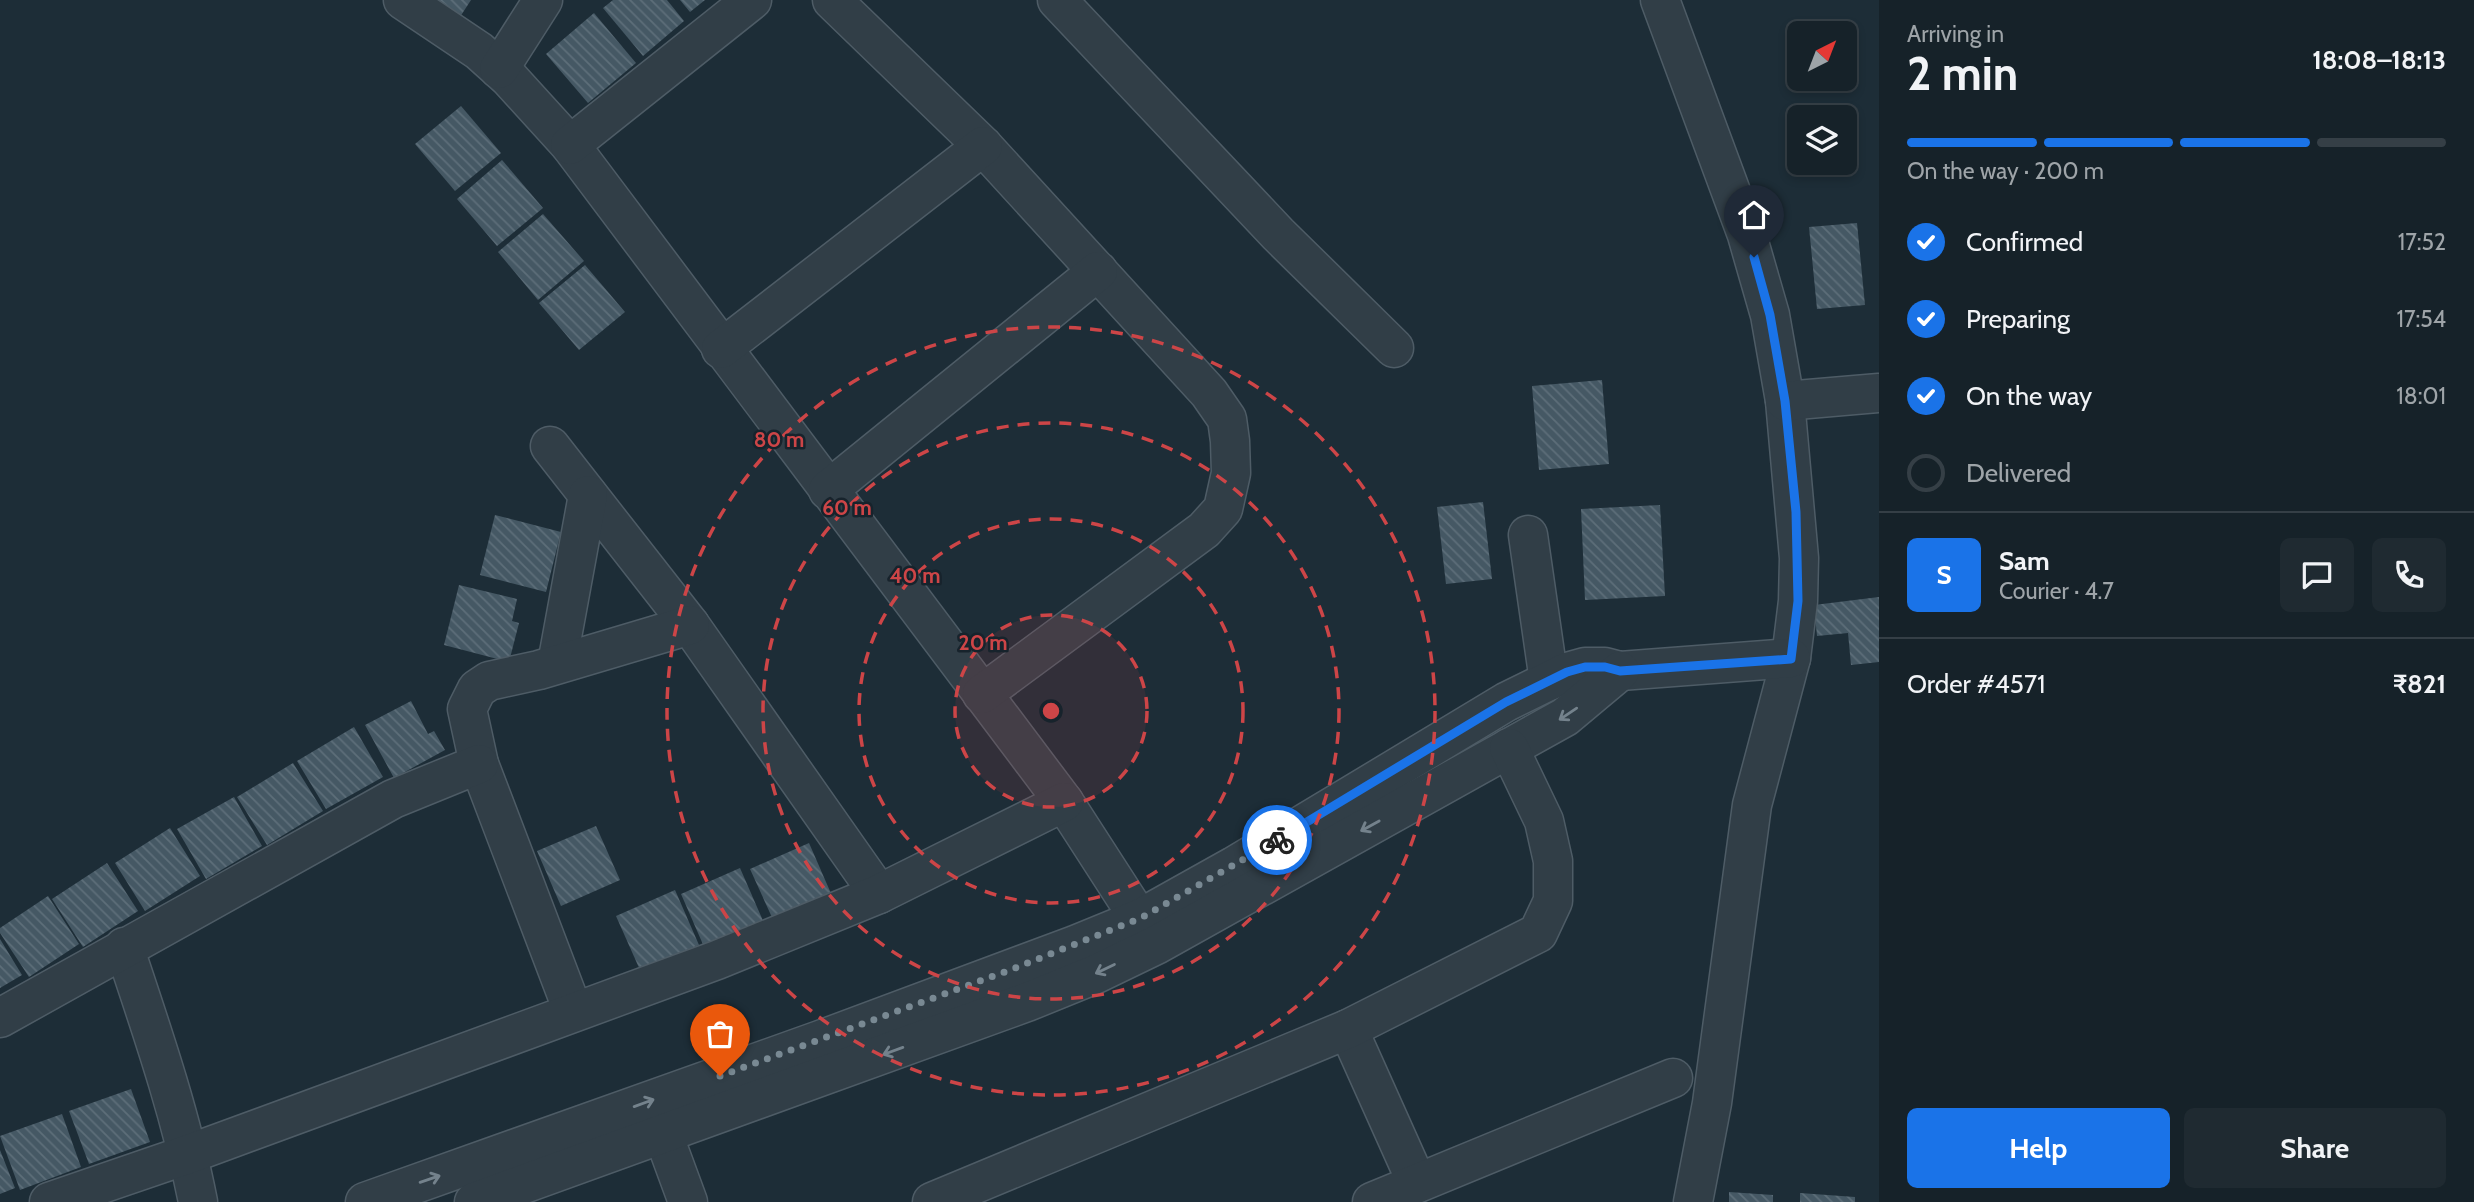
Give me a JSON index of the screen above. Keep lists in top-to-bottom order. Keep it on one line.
{"north":"top right","page":{"heading":["2 min","Arriving in","18:08–18:13"],"panel":["Sam","Courier · 4.7","Order #4571","₹821"],"bar":"On the way · 200 m","list":[["Confirmed","17:52"],["Preparing","17:54"],["On the way","18:01"],"Delivered"],"round":"S","buttons":["Help","Share"]},"rings":["80 m","60 m","40 m","20 m"]}
